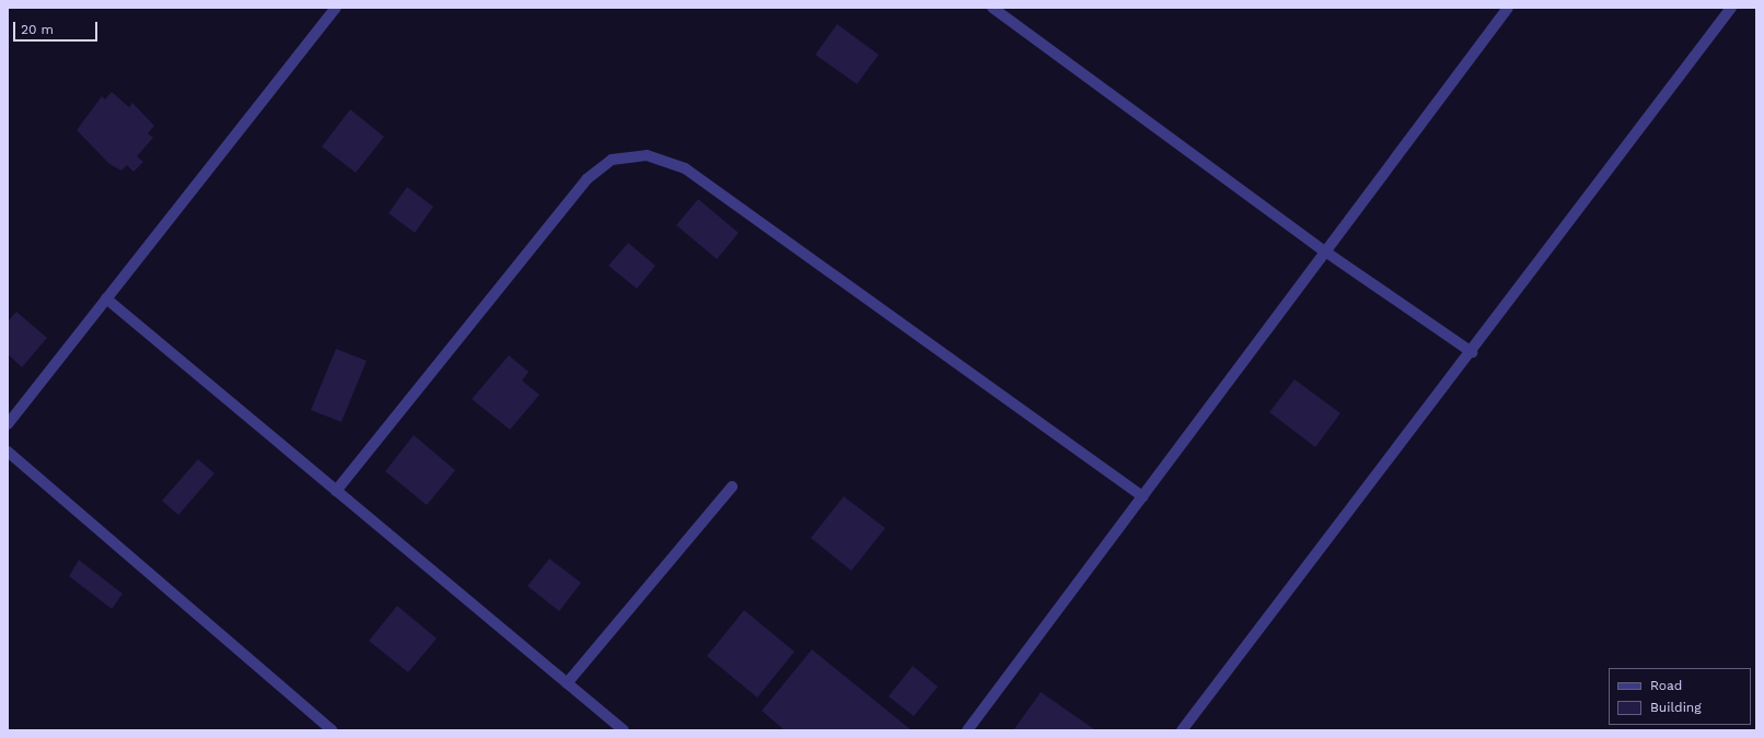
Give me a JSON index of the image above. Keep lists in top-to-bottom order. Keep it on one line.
{"legend":["Road","Building"],"scale_bar":"20 m"}
